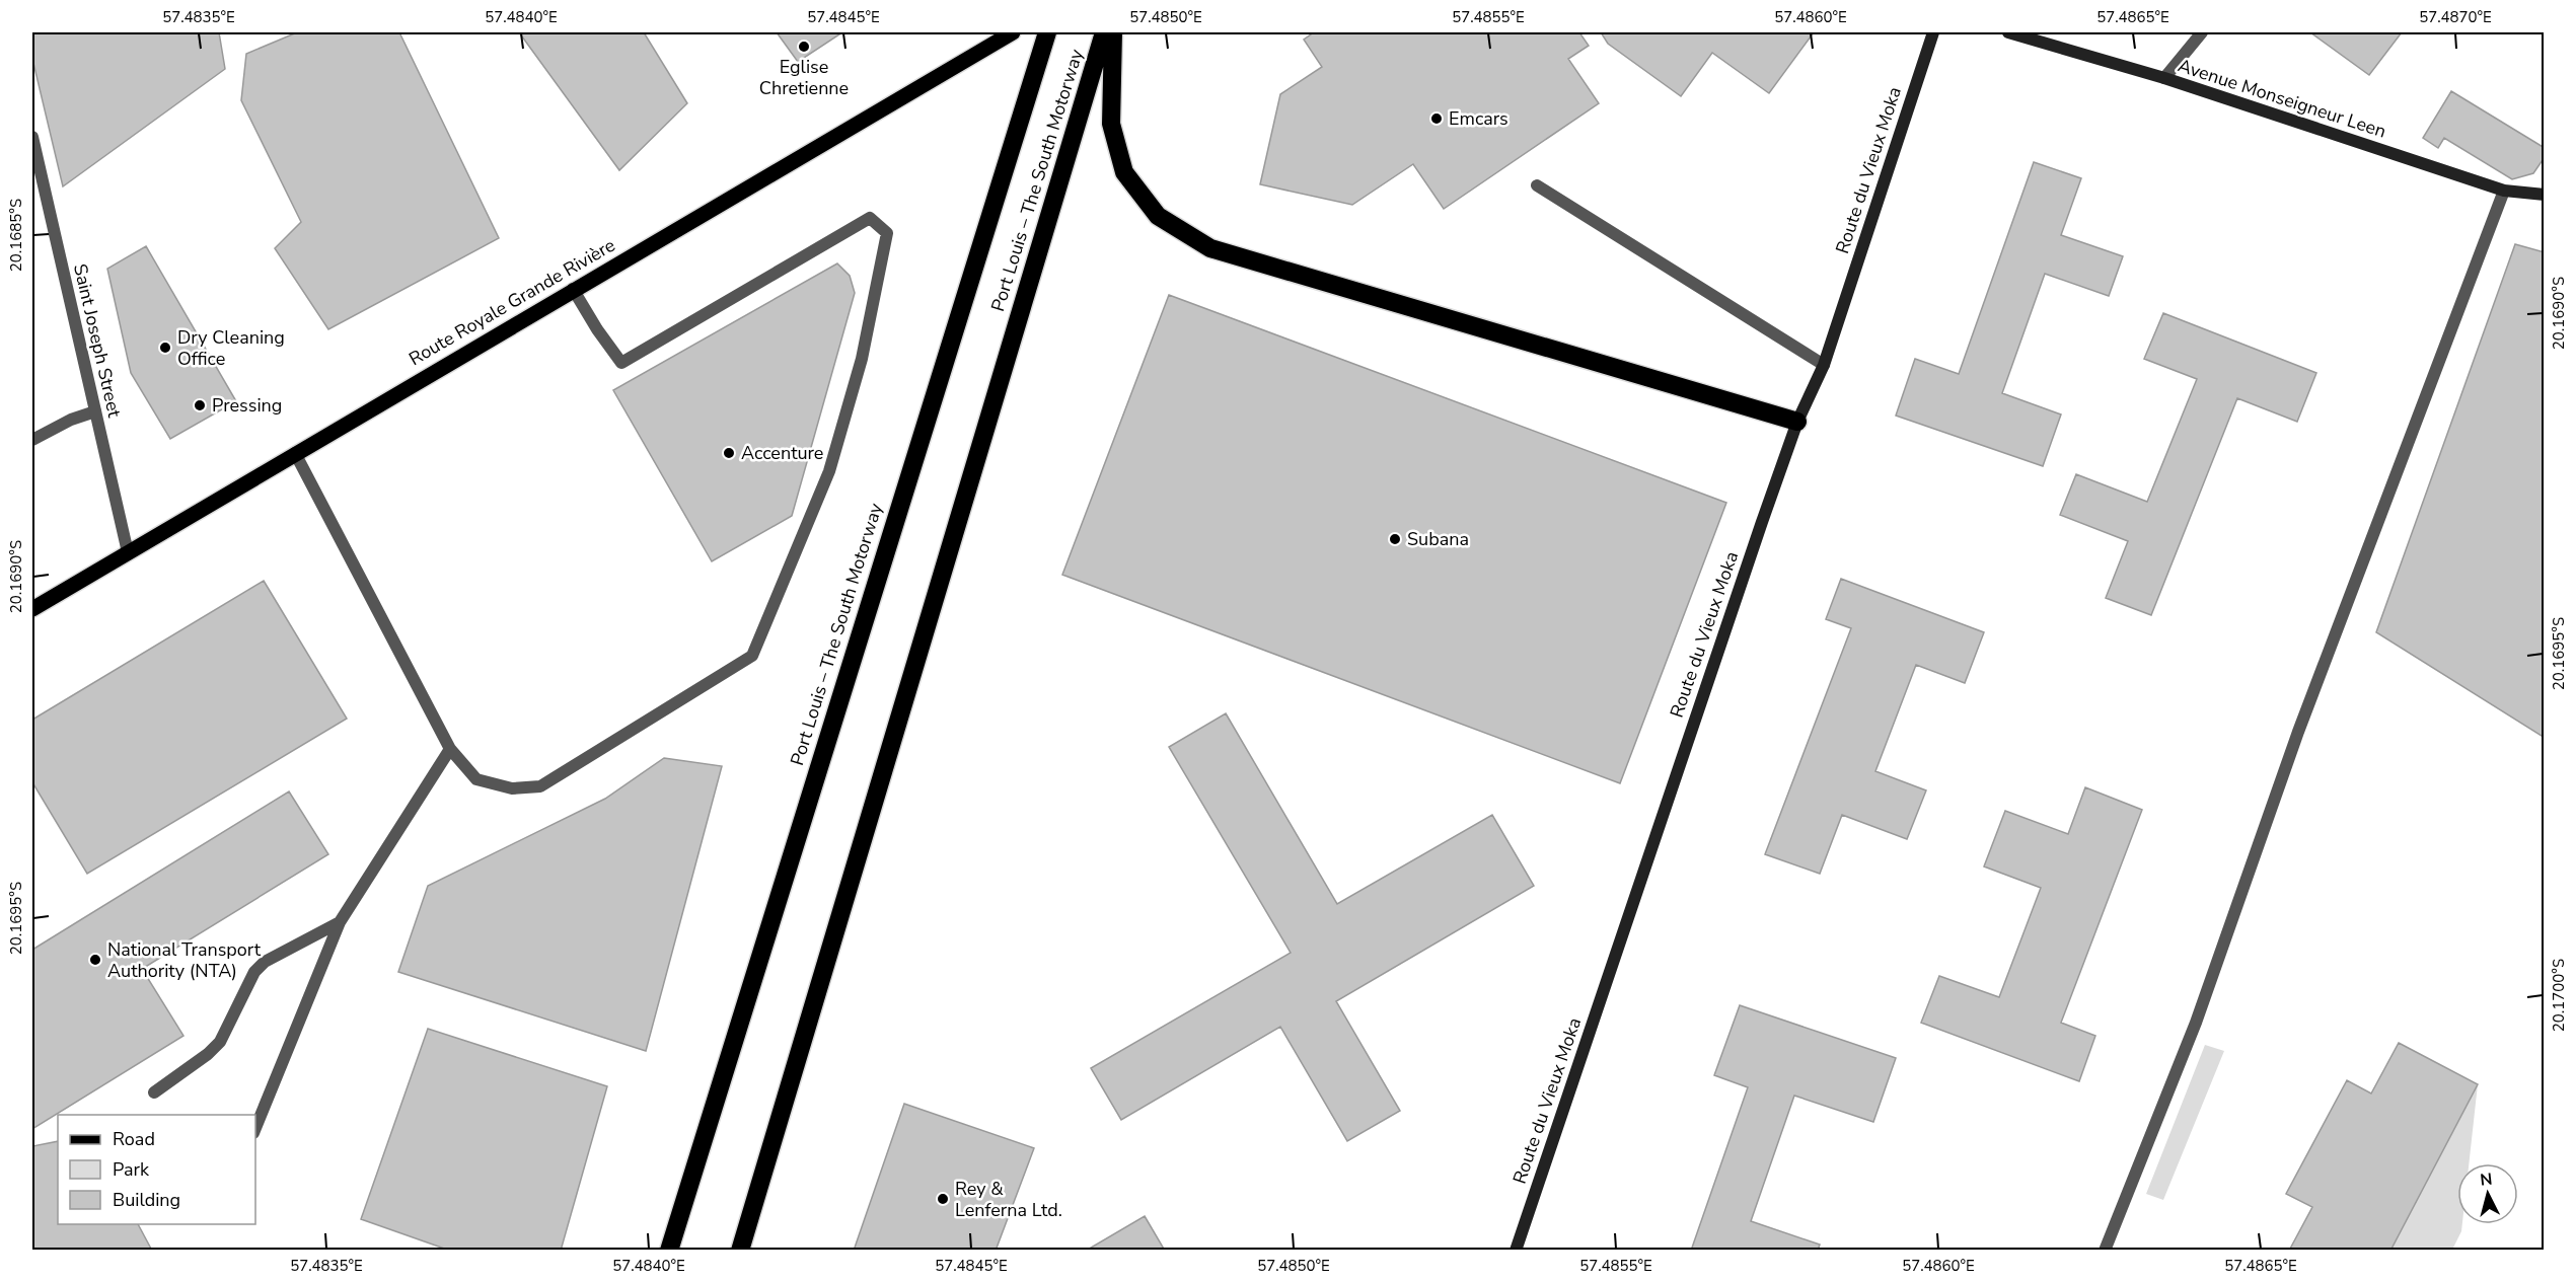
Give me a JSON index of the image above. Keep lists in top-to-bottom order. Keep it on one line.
{"streets":{"highway":["Port Louis – The South Motorway"],"main road":["Avenue Monseigneur Leen","Route du Vieux Moka","Route Royale Grande Rivière"],"street":["Saint Joseph Street"]},"crossings":[["Route Royale Grande Rivière","Saint Joseph Street"]],"places":["Eglise Chretienne","Emcars","Dry Cleaning Office","Pressing","Accenture","Subana","National Transport Authority (NTA)","Rey & Lenferna Ltd."],"legend":["Road","Park","Building"],"north":"top","coordinates":["57.4835°E","57.4840°E","57.4845°E","57.4850°E","57.4855°E","57.4860°E","57.4865°E","57.4870°E","20.1685°S","20.1690°S","20.1695°S","20.1700°S"]}
